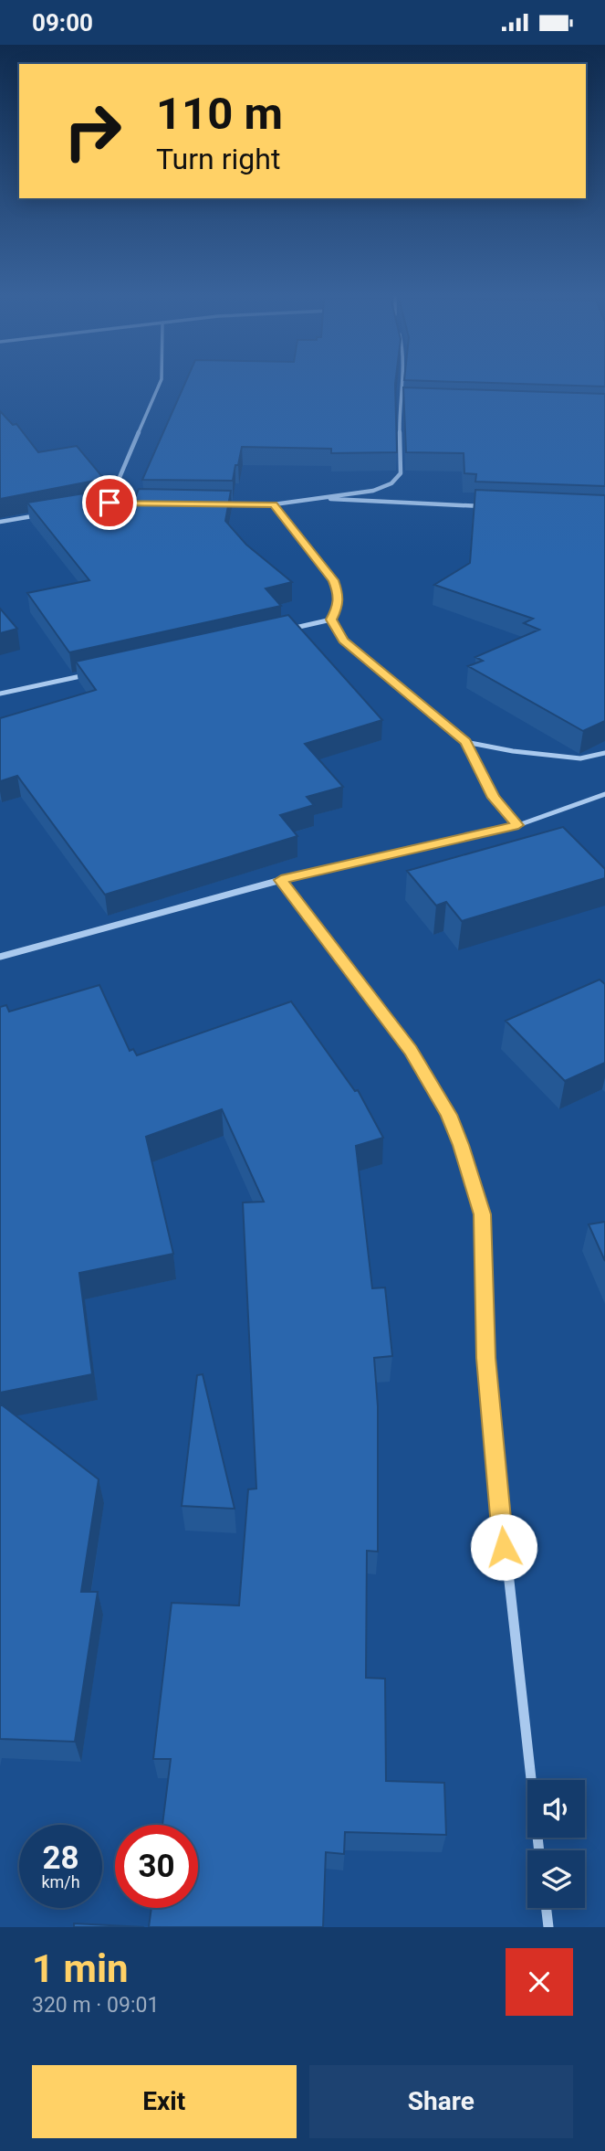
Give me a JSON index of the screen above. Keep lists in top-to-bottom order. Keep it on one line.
{"page":{"status":"09:00","turn":["110 m","Turn right"],"speed":"28 km/h","limit":"30","heading":["1 min","320 m · 09:01"],"buttons":["Exit","Share"]}}
